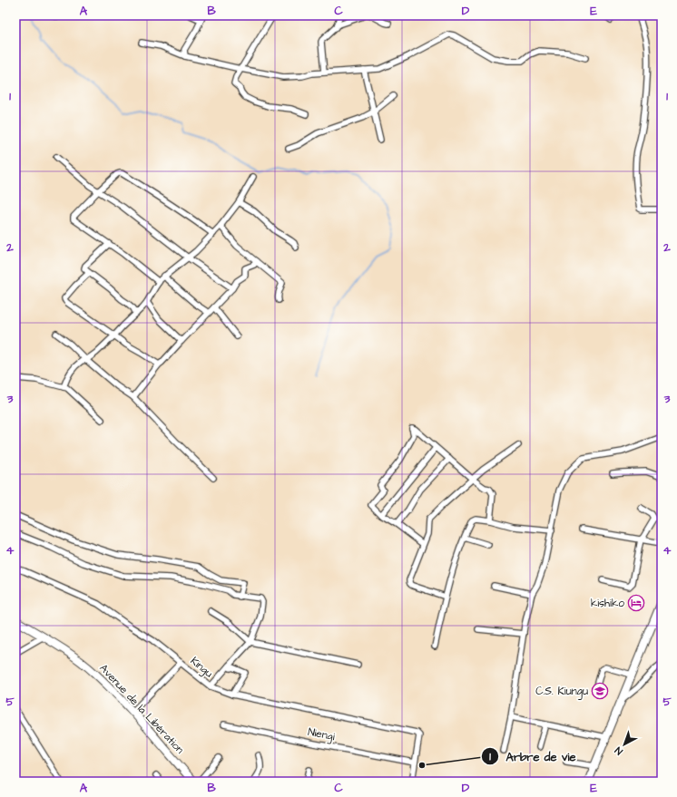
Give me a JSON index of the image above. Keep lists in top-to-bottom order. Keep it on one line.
{"streets":{"highway":["Avenue de la Libération"],"street":["Kingu","Niengi"]},"crossings":[["Kingu","Niengi"]],"places":{"hotel":["kishiko"],"school or university":["C.S. Kiungu"],"other":["Arbre de vie"]},"north":"bottom left","grid":{"columns":["A","B","C","D","E"],"rows":["1","2","3","4","5"]}}
